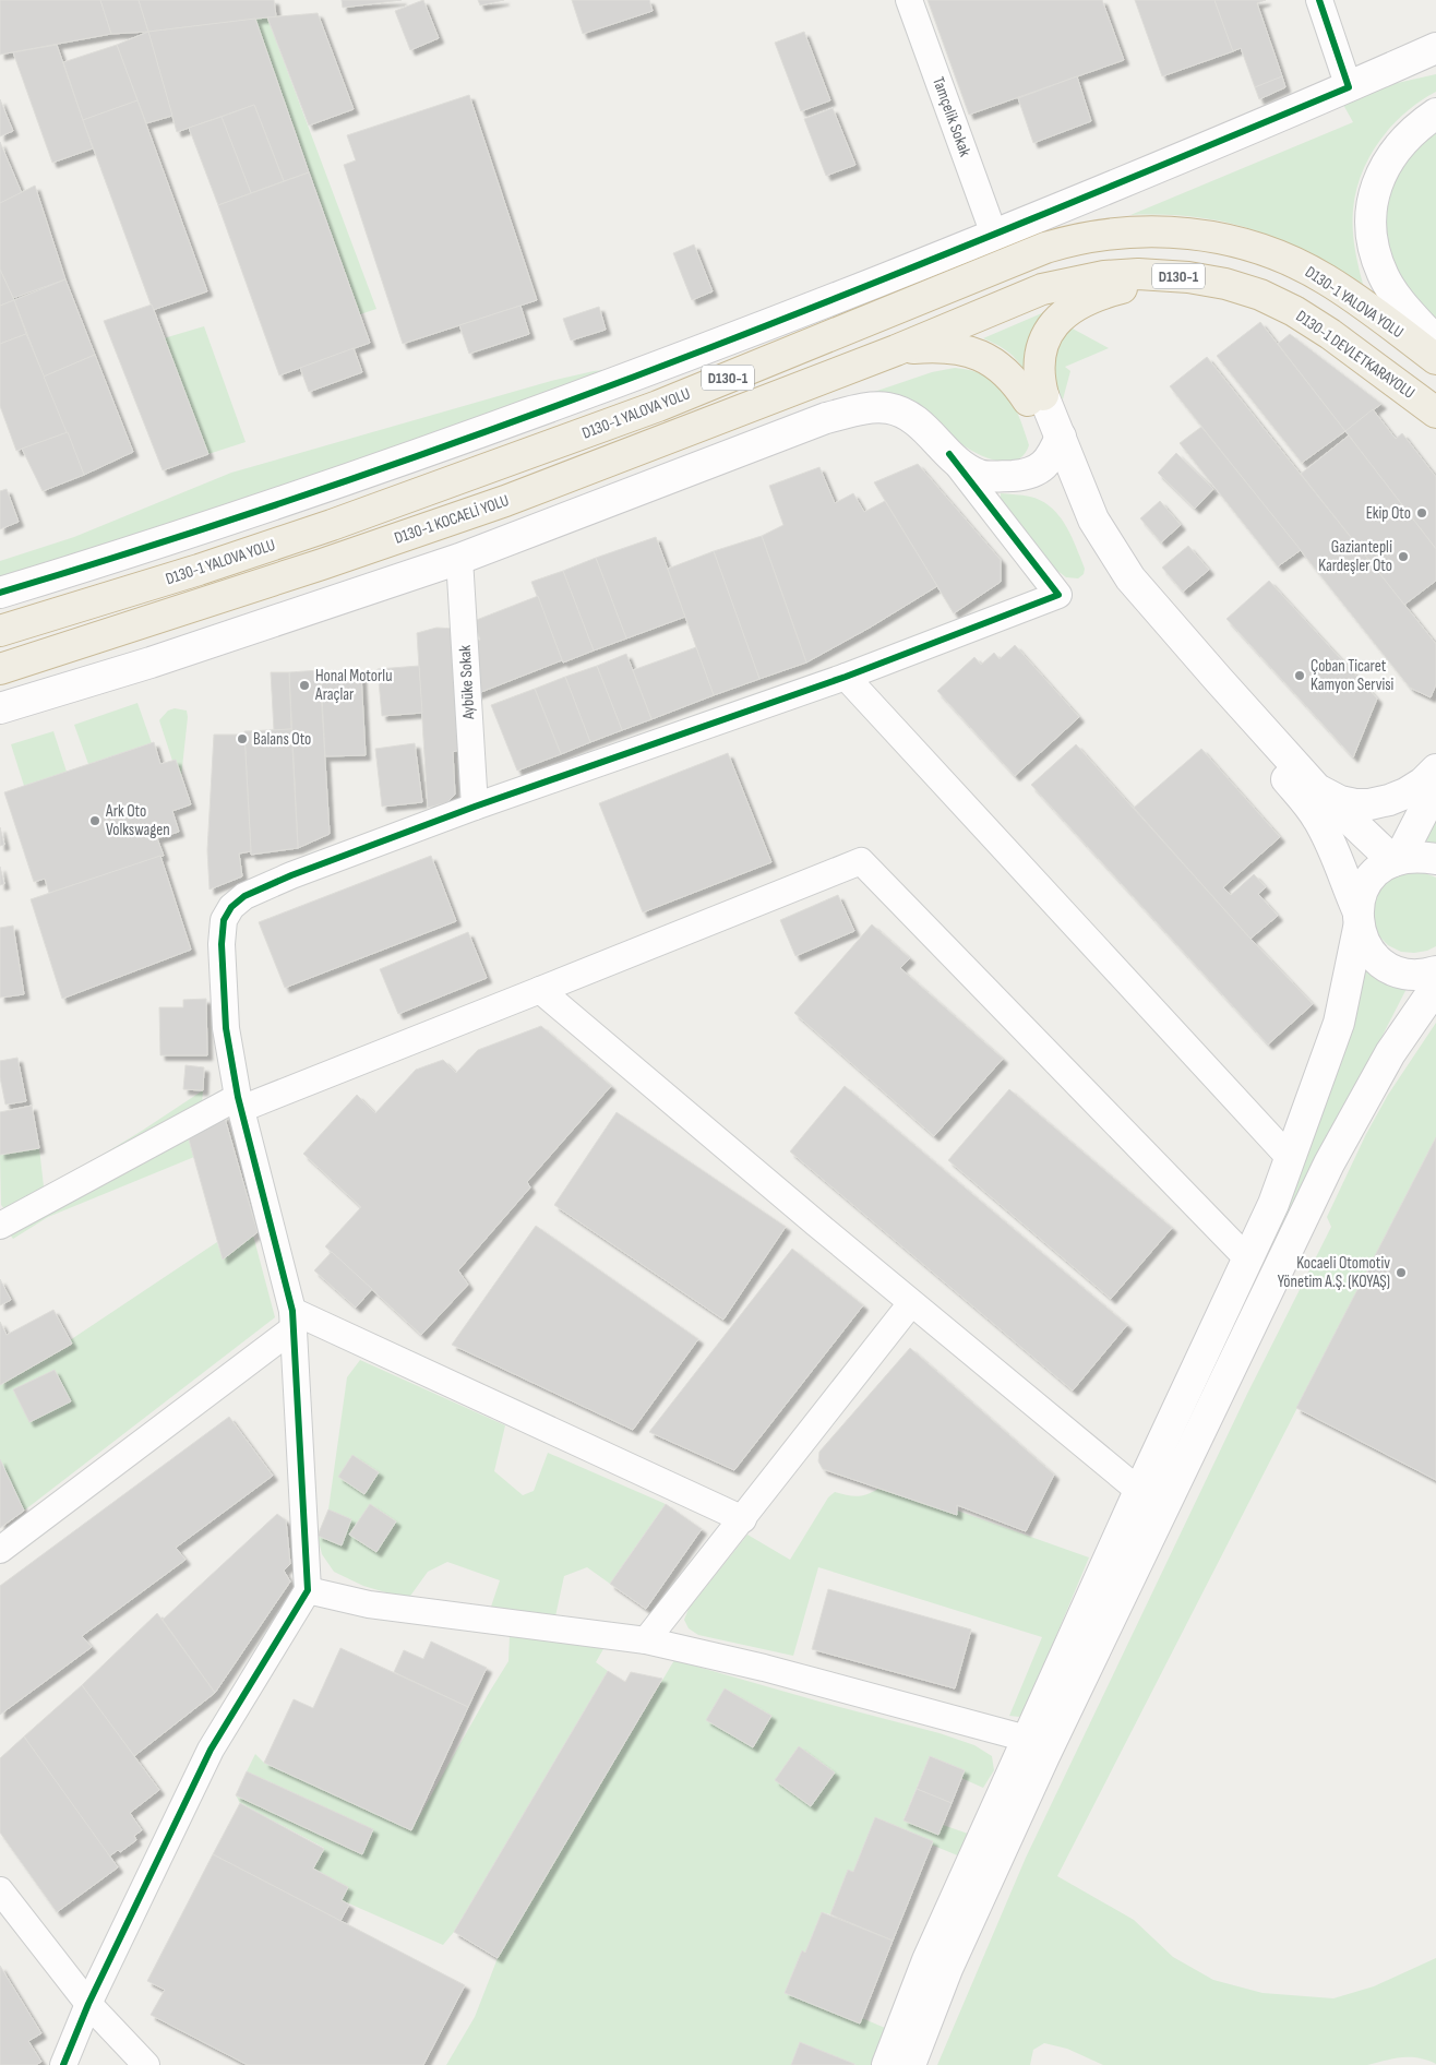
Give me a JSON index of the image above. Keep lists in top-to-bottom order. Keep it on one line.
{"streets":{"highway":["D130-1","D130-1 YALOVA YOLU","D130-1 DEVLETKARAYOLU","D130-1 KOCAELİ YOLU"],"street":["Tamçelik Sokak","Aybüke Sokak"]},"crossings":[["D130-1 DEVLETKARAYOLU","D130-1 KOCAELİ YOLU"]],"places":["Ekip Oto","Gaziantepli Kardeşler Oto","Çoban Ticaret Kamyon Servisi","Honal Motorlu Araçlar","Balans Oto","Ark Oto Volkswagen","Kocaeli Otomotiv Yönetim A.Ş. (KOYAŞ)"]}
